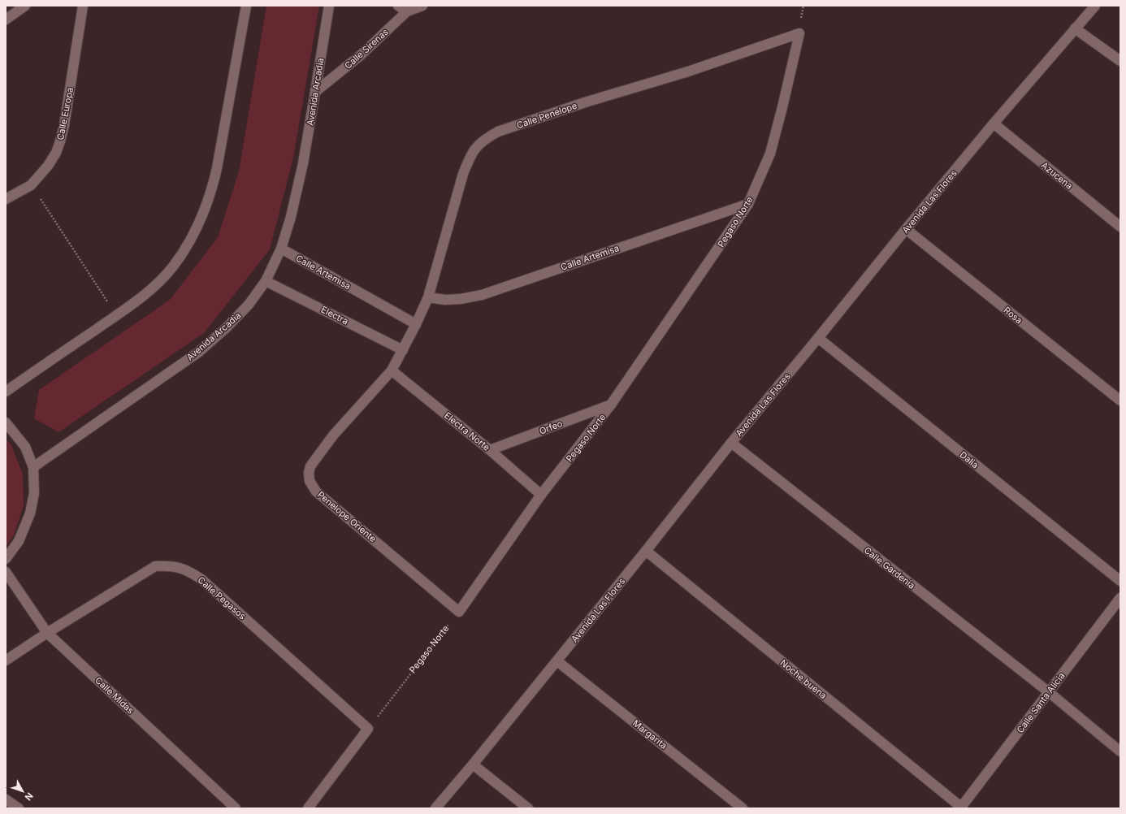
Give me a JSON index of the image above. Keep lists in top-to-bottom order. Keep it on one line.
{"streets":{"street":["Calle Sirenas","Avenida Arcadia","Calle Europa","Calle Penelope","Azucena","Avenida Las Flores","Pegaso Norte","Calle Artemisa","Electra","Rosa","Orfeo","Electra Norte","Dalia","Penelope Oriente","Calle Gardenia","Calle Pegasos","Noche buena","Calle Midas","Calle Santa Alicia","Margarita"]},"crossings":[["Calle Sirenas","Avenida Arcadia"],["Avenida Arcadia","Calle Artemisa"],["Avenida Arcadia","Electra"],["Calle Penelope","Pegaso Norte"],["Calle Penelope","Calle Artemisa"],["Calle Penelope","Penelope Oriente"],["Azucena","Avenida Las Flores"],["Avenida Las Flores","Rosa"],["Avenida Las Flores","Dalia"],["Avenida Las Flores","Calle Gardenia"],["Avenida Las Flores","Noche buena"],["Avenida Las Flores","Margarita"],["Pegaso Norte","Calle Artemisa"],["Pegaso Norte","Orfeo"],["Pegaso Norte","Electra Norte"],["Pegaso Norte","Penelope Oriente"],["Pegaso Norte","Calle Pegasos"],["Calle Artemisa","Penelope Oriente"],["Electra","Penelope Oriente"],["Orfeo","Electra Norte"],["Electra Norte","Penelope Oriente"],["Calle Gardenia","Calle Santa Alicia"],["Calle Pegasos","Calle Midas"],["Noche buena","Calle Santa Alicia"]],"north":"bottom right"}
